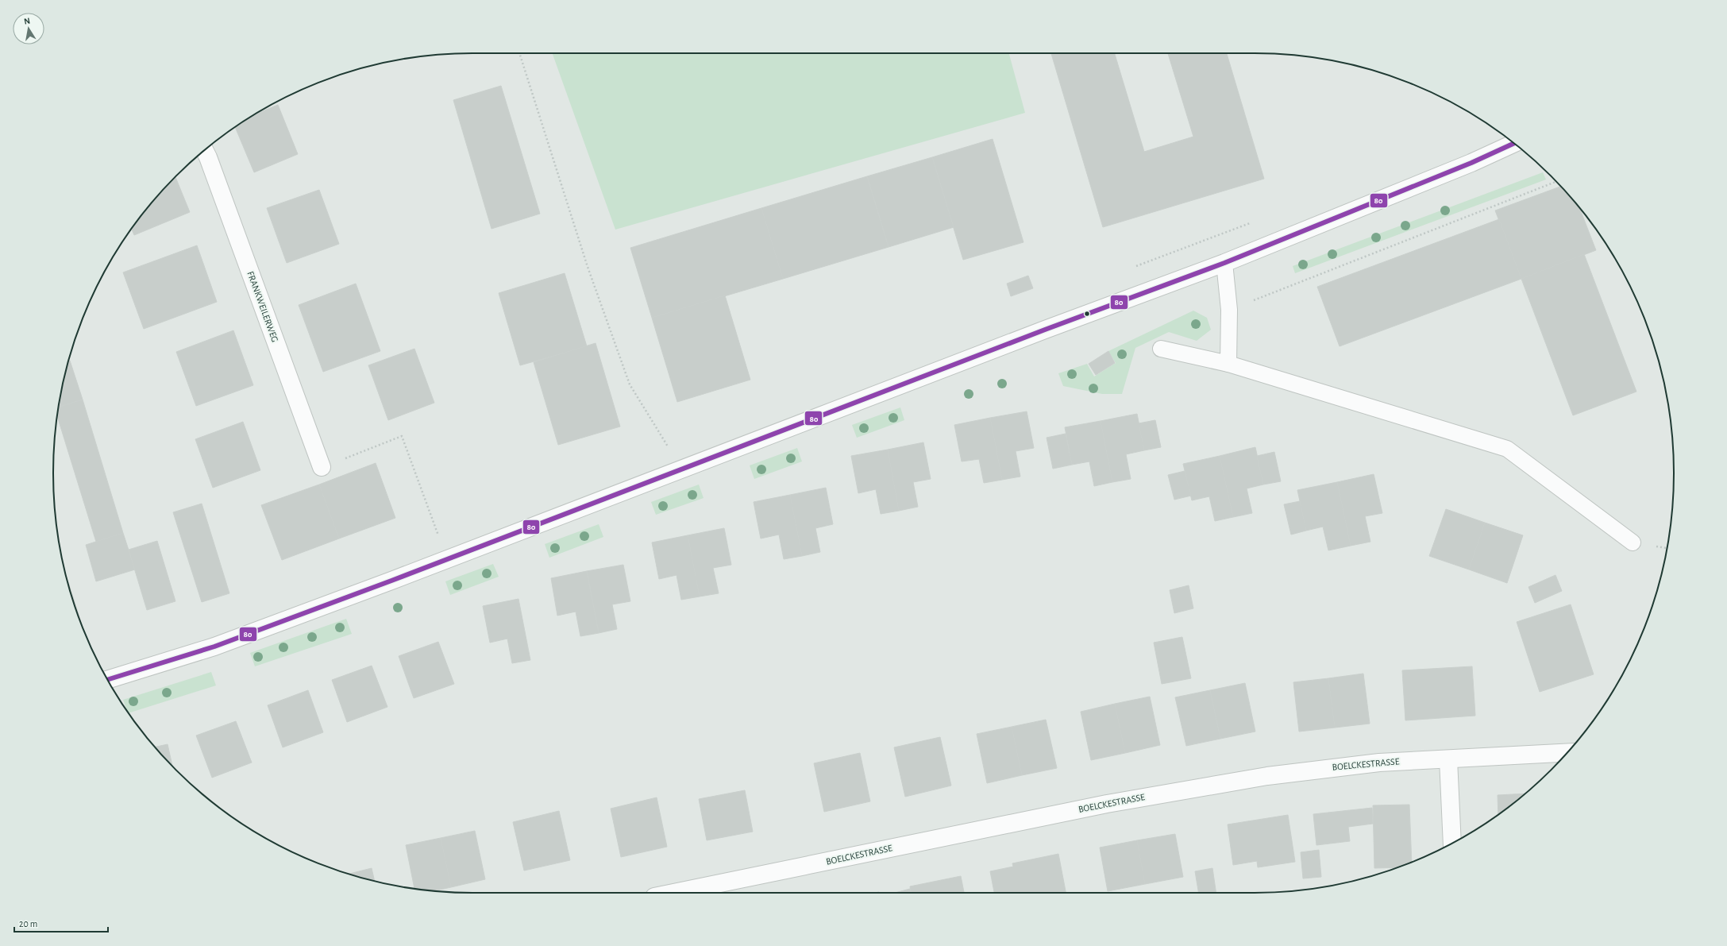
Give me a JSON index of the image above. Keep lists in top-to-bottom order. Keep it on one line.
{"streets":{"street":["FRANKWEILERWEG","BOELCKESTRASSE"]},"lines":["transit line 80"],"scale_bar":"20 m","north":"top"}
